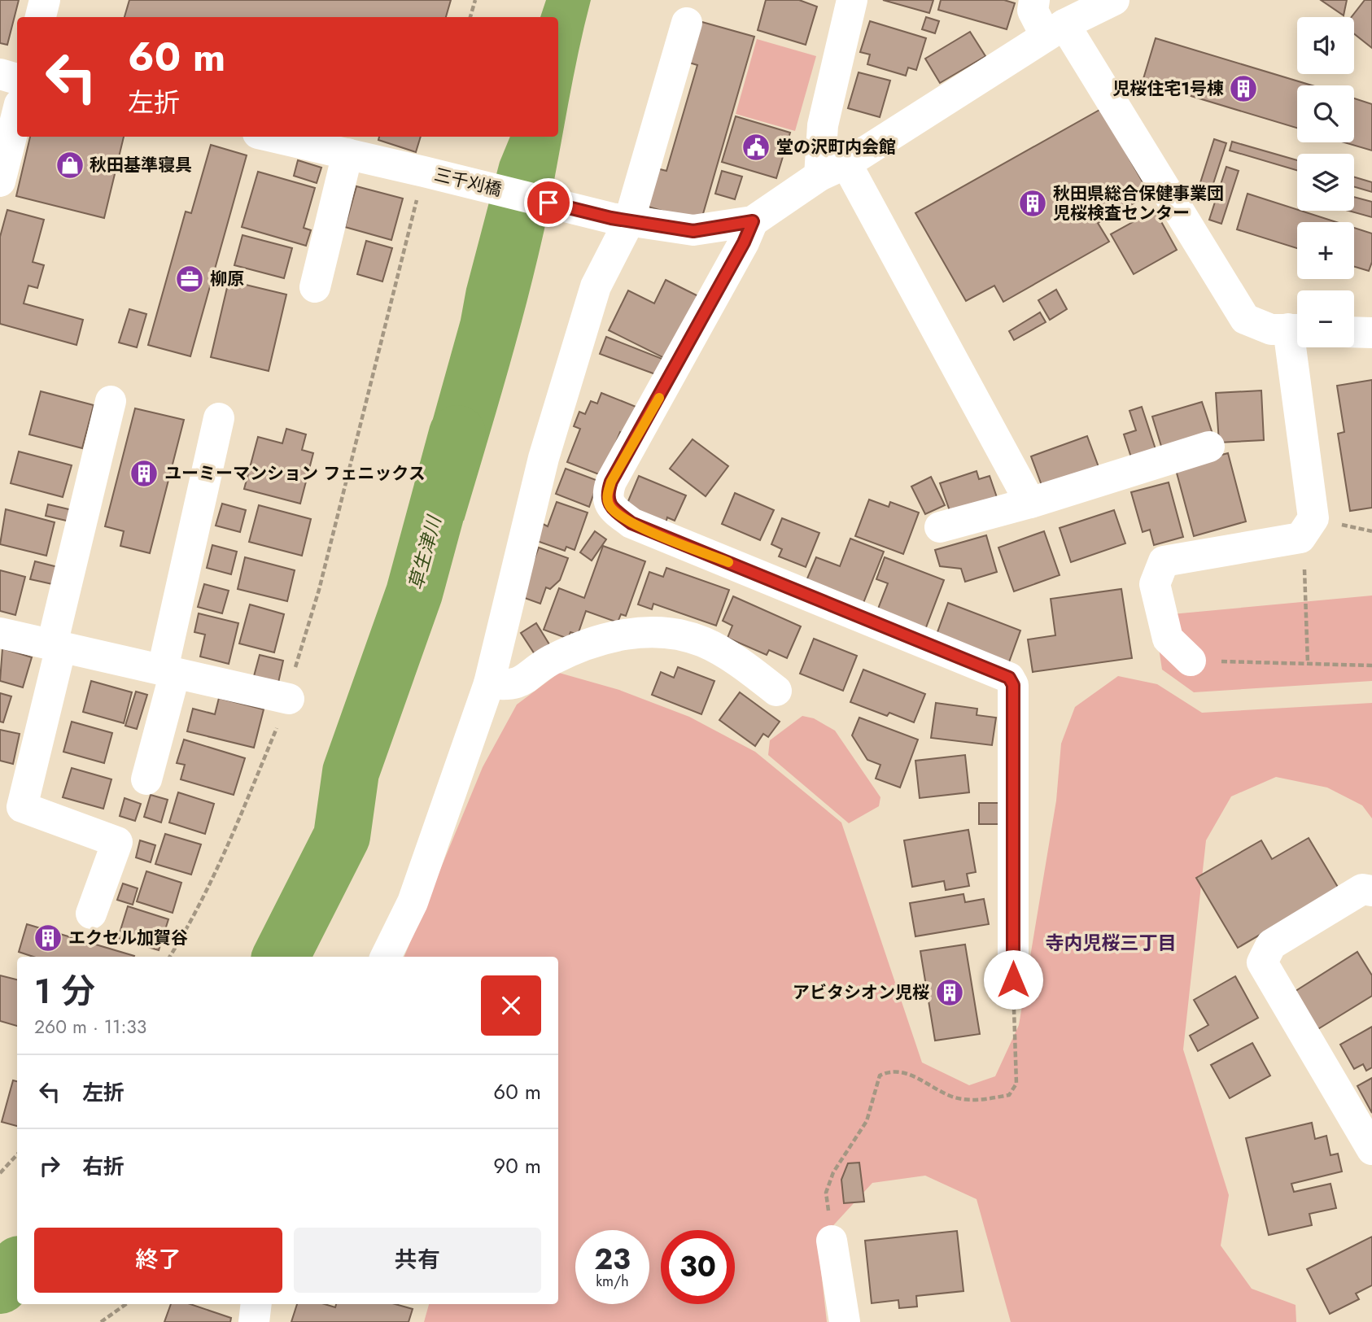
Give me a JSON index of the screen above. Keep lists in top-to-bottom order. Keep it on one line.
{"streets":{"street":["三千刈橋"]},"districts":["寺内児桜三丁目"],"water":["草生津川"],"places":{"building":["児桜住宅1号棟","秋田県総合保健事業団 児桜検査センター","ユーミーマンション フェニックス","エクセル加賀谷","アビタシオン児桜"],"public building":["堂の沢町内会館"],"shop":["秋田基準寝具"],"office":["柳原"]},"page":{"map_buttons":["+","−"],"turn":["60 m","左折"],"heading":["1 分","260 m · 11:33"],"list":[{"name":"左折","value":"60 m"},{"name":"右折","value":"90 m"}],"buttons":["終了","共有"],"speed":"23 km/h","limit":"30"}}
